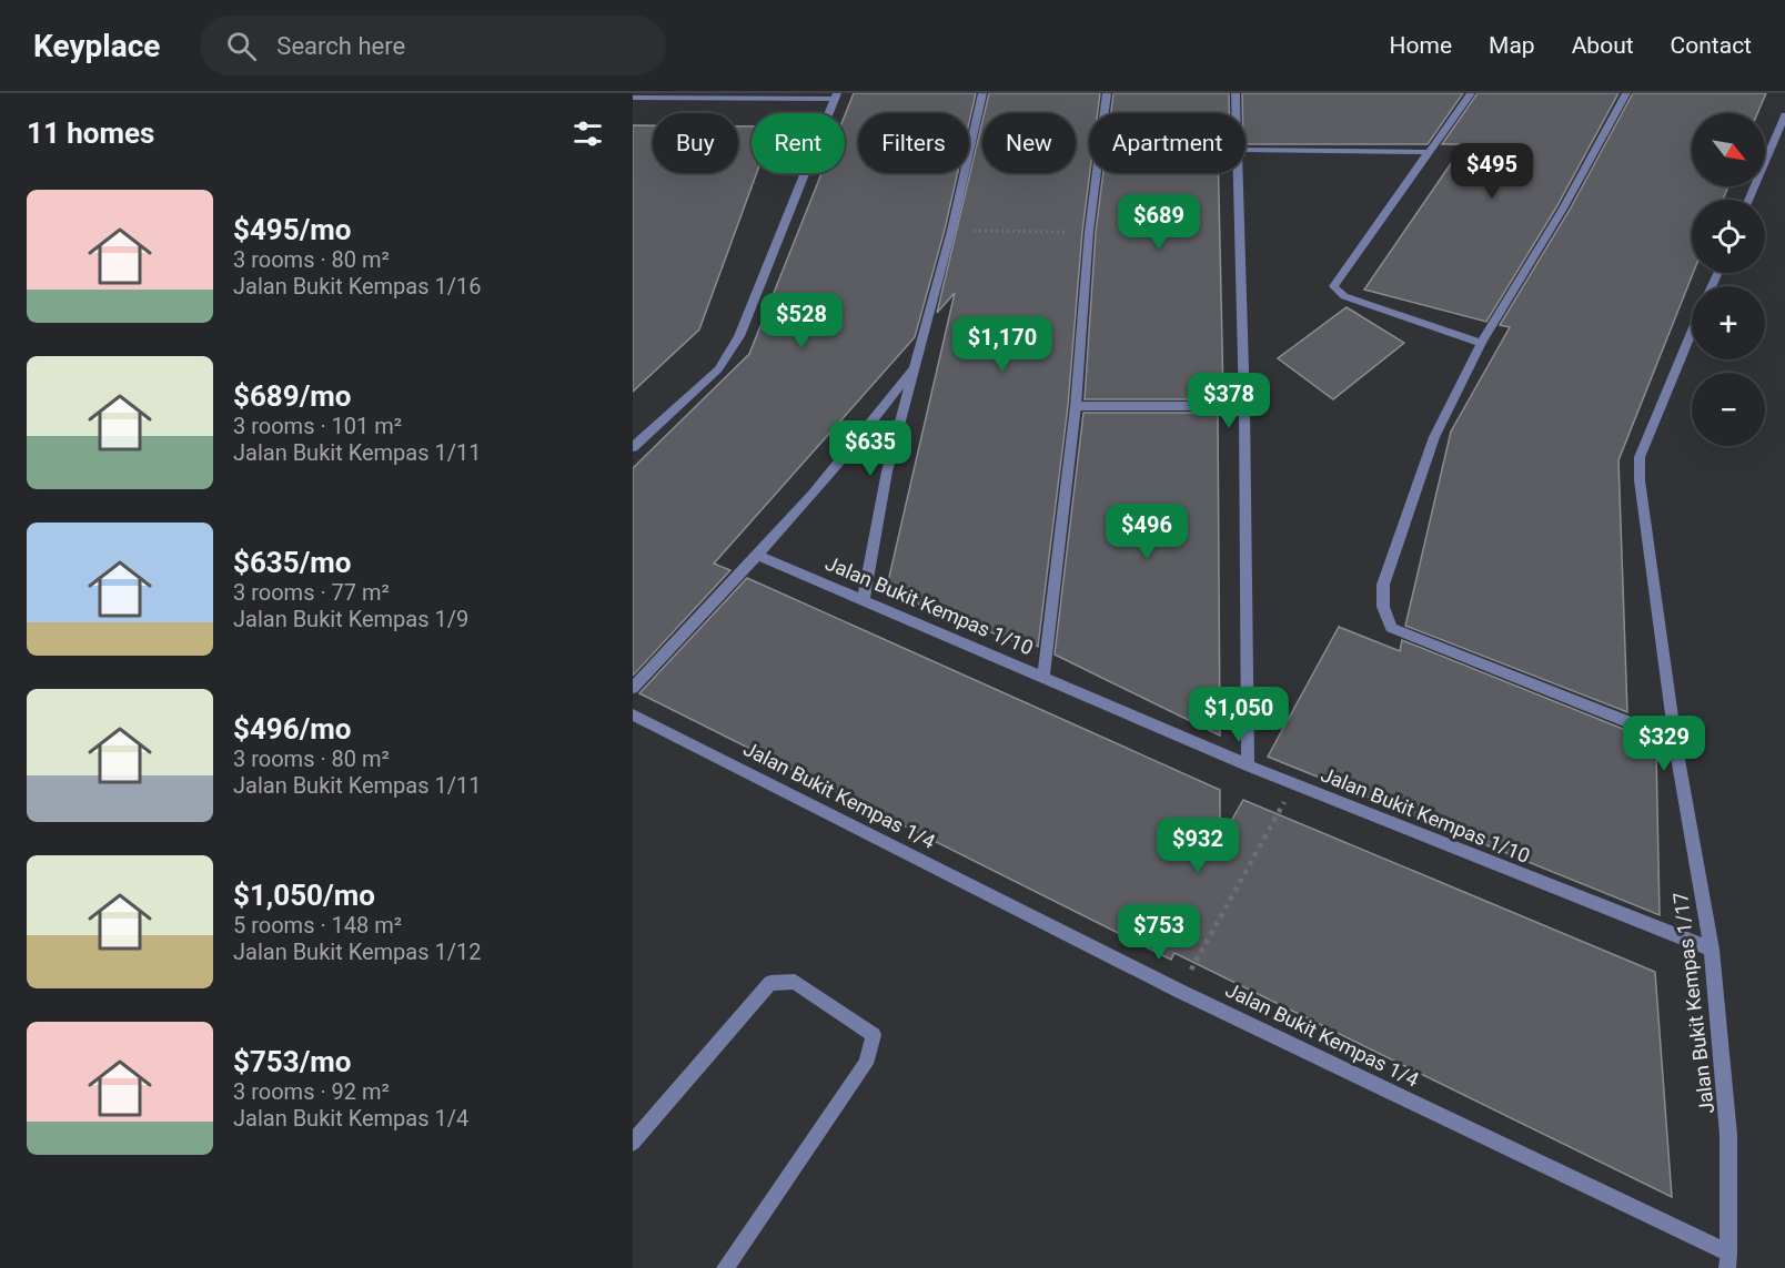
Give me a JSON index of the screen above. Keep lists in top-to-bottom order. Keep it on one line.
{"streets":{"street":["Jalan Bukit Kempas 1/10","Jalan Bukit Kempas 1/4","Jalan Bukit Kempas 1/17"]},"crossings":[["Jalan Bukit Kempas 1/10","Jalan Bukit Kempas 1/17"],["Jalan Bukit Kempas 1/4","Jalan Bukit Kempas 1/17"]],"north":"bottom right","page":{"header":"Keyplace","search":"Search here","nav":["Home","Map","About","Contact"],"heading":"11 homes","map_buttons":["+","−"],"chip":["Buy","Rent","Filters","New","Apartment"],"price":["$495","$689","$528","$1,170","$378","$635","$496","$1,050","$329","$932","$753"],"list":[{"name":"$495/mo","note":"3 rooms · 80 m² · Jalan Bukit Kempas 1/16"},{"name":"$689/mo","note":"3 rooms · 101 m² · Jalan Bukit Kempas 1/11"},{"name":"$635/mo","note":"3 rooms · 77 m² · Jalan Bukit Kempas 1/9"},{"name":"$496/mo","note":"3 rooms · 80 m² · Jalan Bukit Kempas 1/11"},{"name":"$1,050/mo","note":"5 rooms · 148 m² · Jalan Bukit Kempas 1/12"},{"name":"$753/mo","note":"3 rooms · 92 m² · Jalan Bukit Kempas 1/4"}]}}
